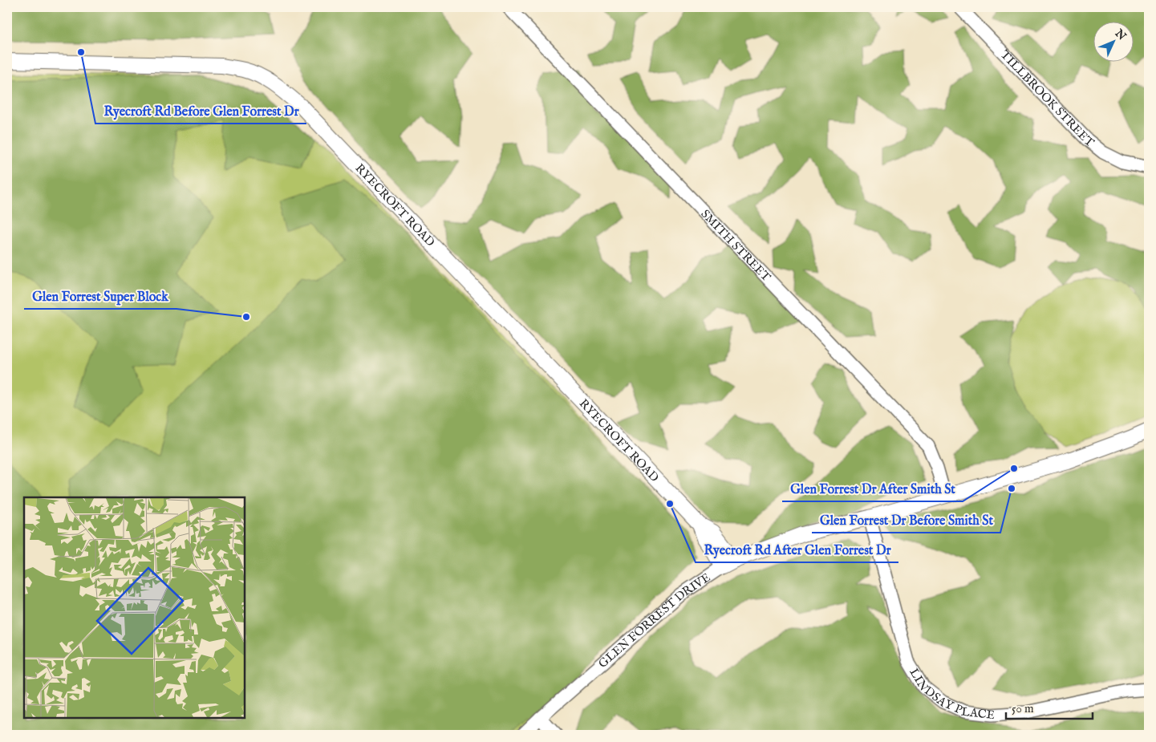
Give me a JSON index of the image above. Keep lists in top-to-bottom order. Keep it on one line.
{"streets":{"street":["TILLBROOK STREET","RYECROFT ROAD","SMITH STREET","GLEN FORREST DRIVE","LINDSAY PLACE"]},"crossings":[["RYECROFT ROAD","GLEN FORREST DRIVE"],["SMITH STREET","GLEN FORREST DRIVE"],["GLEN FORREST DRIVE","LINDSAY PLACE"]],"places":["Ryecroft Rd Before Glen Forrest Dr","Glen Forrest Super Block","Glen Forrest Dr After Smith St","Glen Forrest Dr Before Smith St","Ryecroft Rd After Glen Forrest Dr"],"scale_bar":"50 m","north":"top right"}
